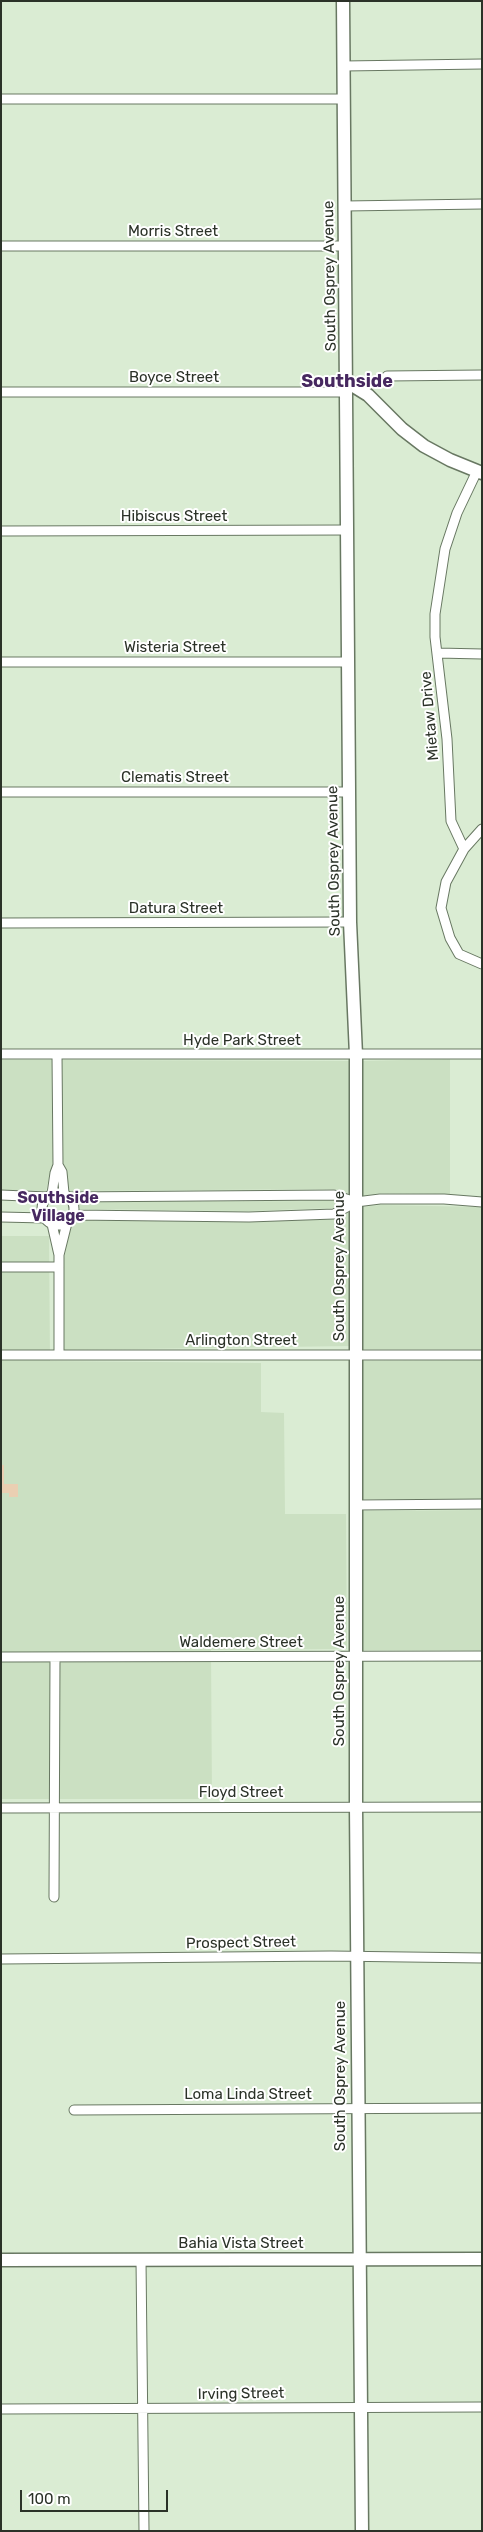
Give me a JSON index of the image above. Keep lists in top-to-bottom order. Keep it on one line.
{"streets":{"street":["Morris Street","South Osprey Avenue","Boyce Street","Hibiscus Street","Wisteria Street","Mietaw Drive","Clematis Street","Datura Street","Hyde Park Street","Arlington Street","Waldemere Street","Floyd Street","Prospect Street","Loma Linda Street","Bahia Vista Street","Irving Street"]},"crossings":[["Morris Street","South Osprey Avenue"],["South Osprey Avenue","Boyce Street"],["South Osprey Avenue","Hibiscus Street"],["South Osprey Avenue","Wisteria Street"],["South Osprey Avenue","Clematis Street"],["South Osprey Avenue","Datura Street"],["South Osprey Avenue","Hyde Park Street"],["South Osprey Avenue","Arlington Street"],["South Osprey Avenue","Waldemere Street"],["South Osprey Avenue","Floyd Street"],["South Osprey Avenue","Prospect Street"],["South Osprey Avenue","Loma Linda Street"],["South Osprey Avenue","Bahia Vista Street"],["South Osprey Avenue","Irving Street"]],"districts":["Southside","Southside Village"],"scale_bar":"100 m"}
